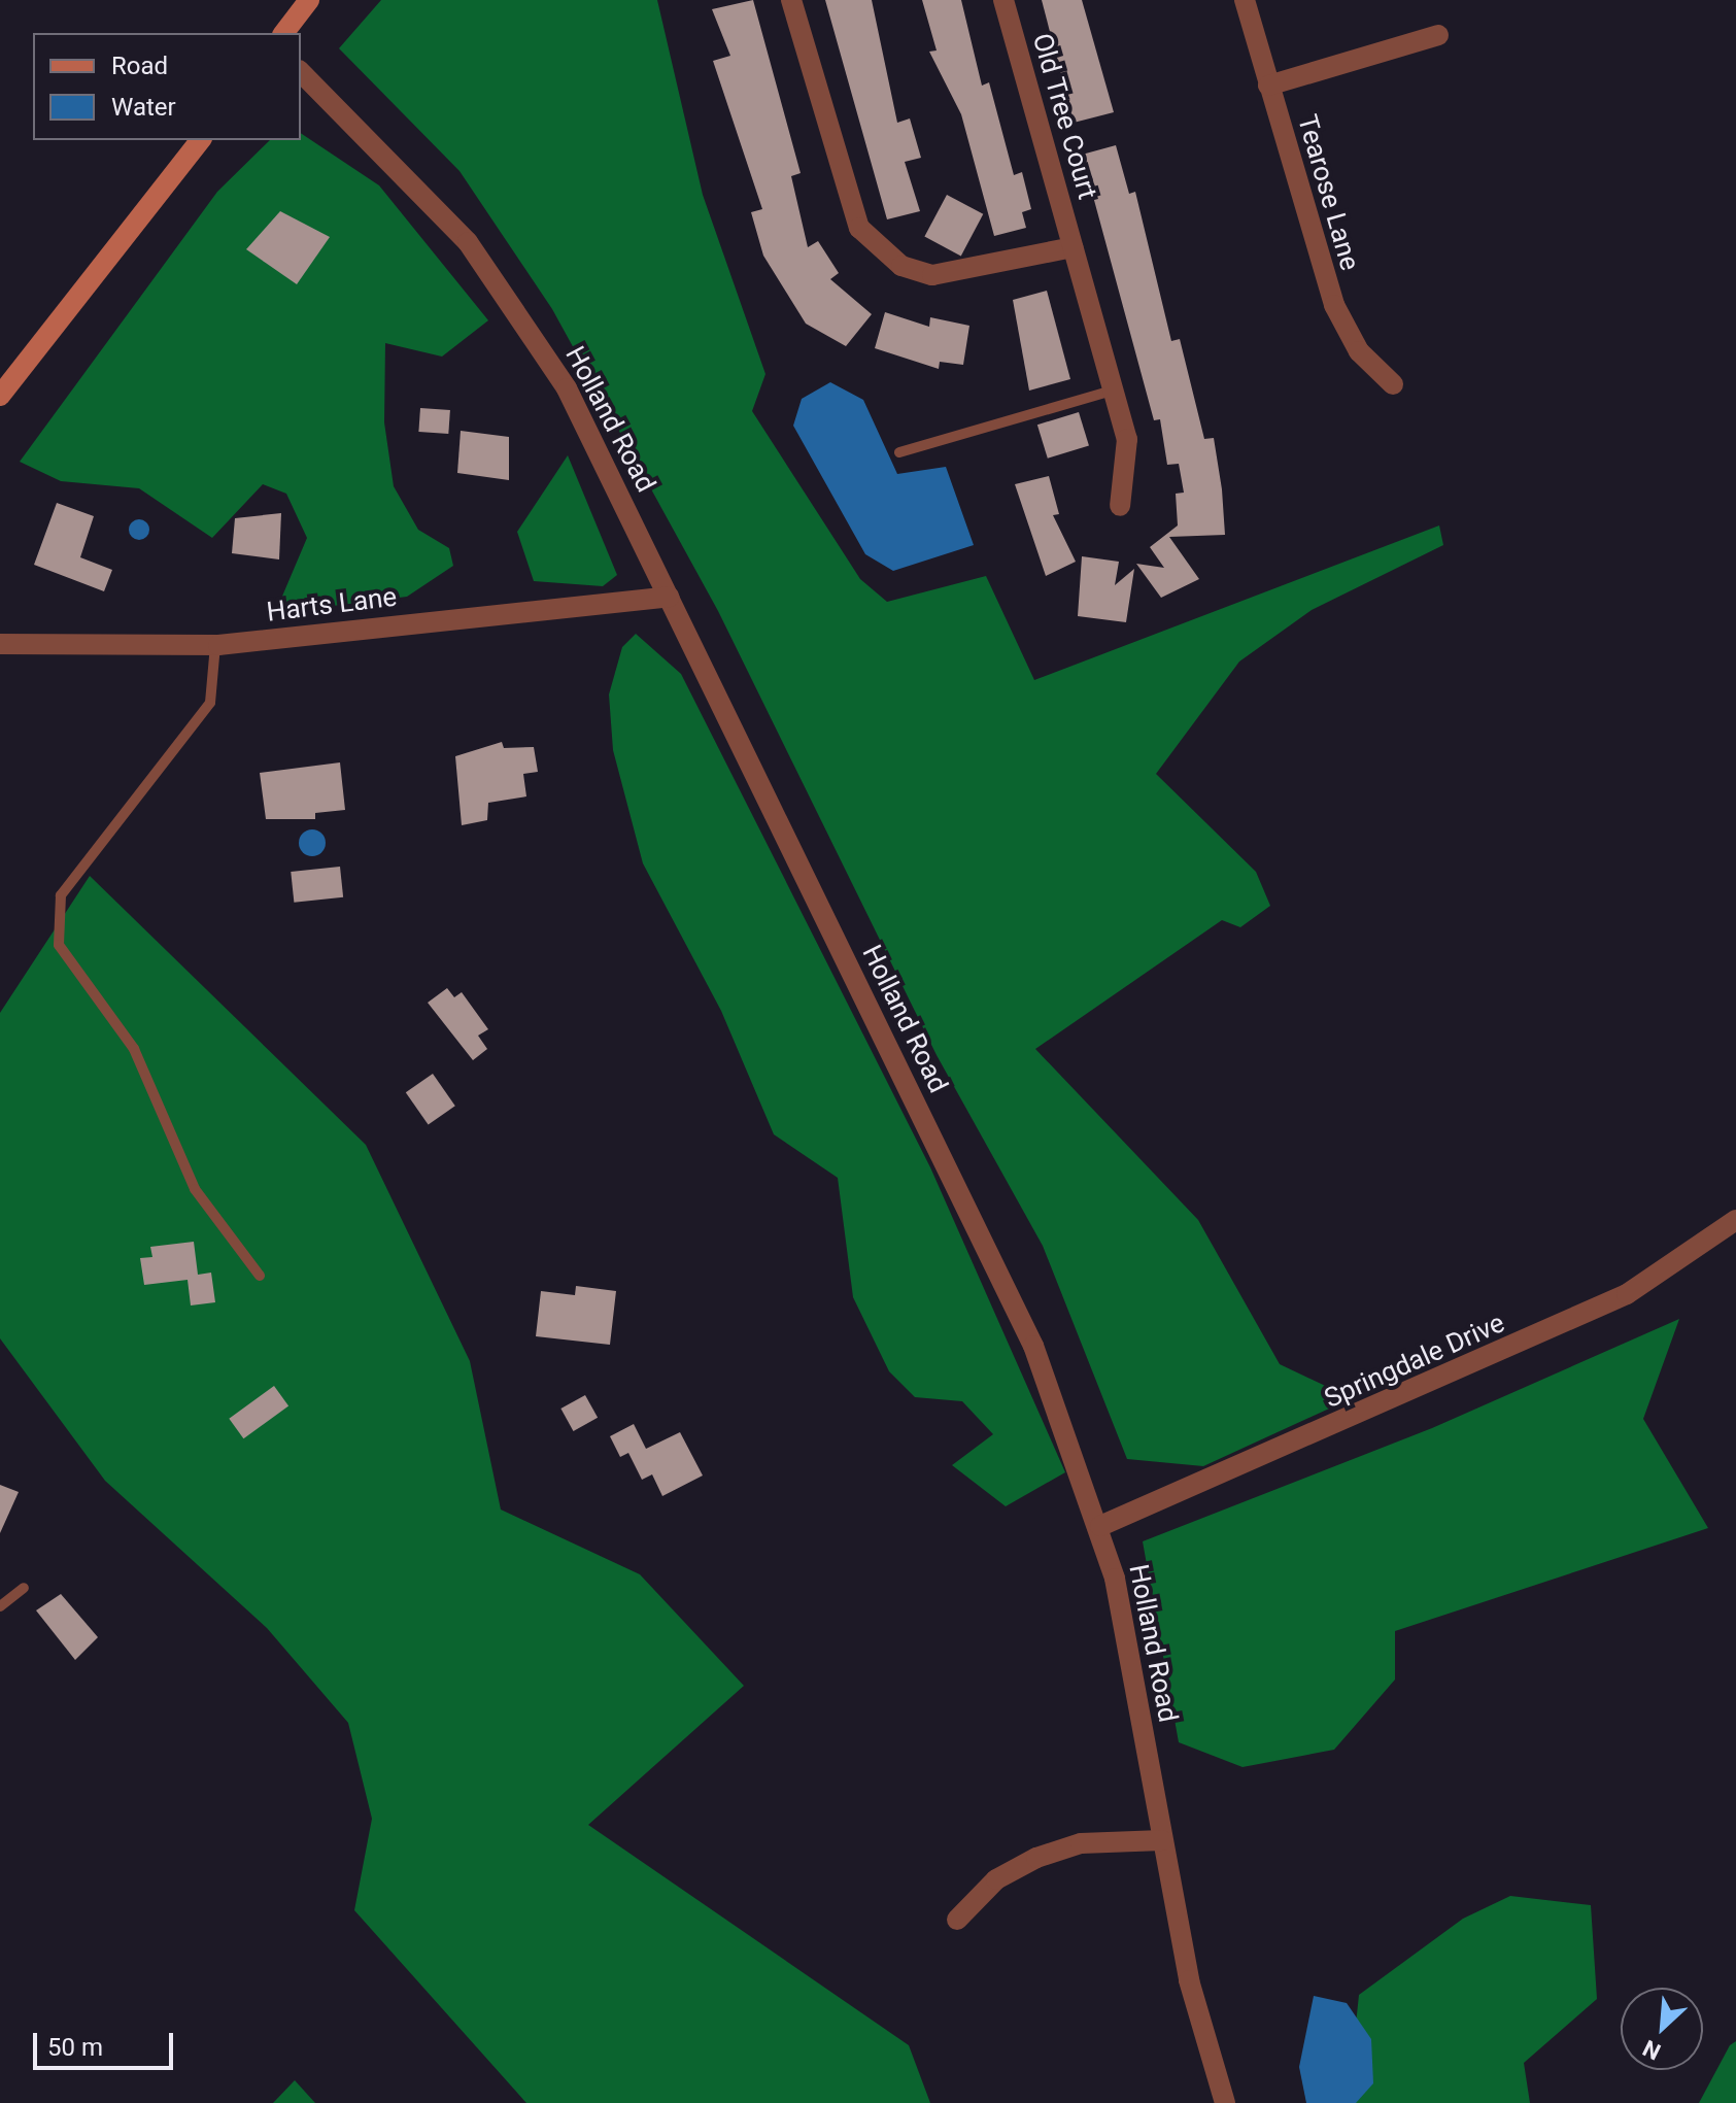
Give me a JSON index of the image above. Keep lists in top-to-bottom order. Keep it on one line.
{"streets":{"street":["Old Tree Court","Tearose Lane","Holland Road","Harts Lane","Springdale Drive"]},"crossings":[["Holland Road","Harts Lane"],["Holland Road","Springdale Drive"]],"legend":["Road","Water"],"scale_bar":"50 m","north":"bottom left"}
